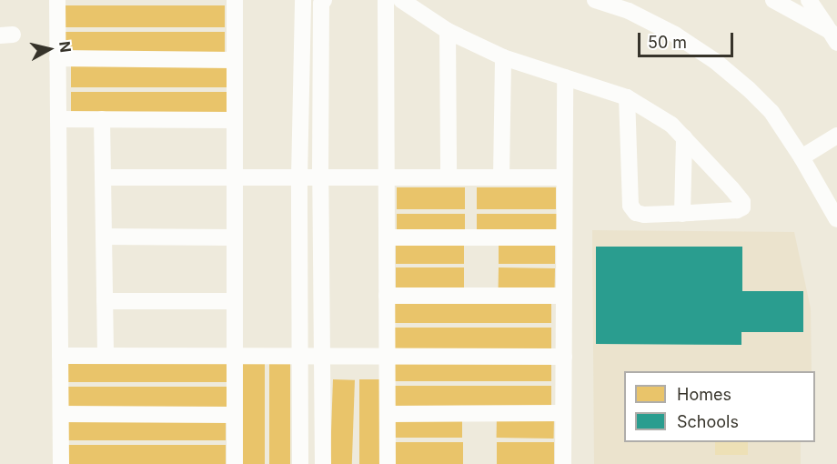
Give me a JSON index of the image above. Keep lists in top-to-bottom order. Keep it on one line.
{"legend":["Homes","Schools"],"scale_bar":"50 m","north":"right"}
